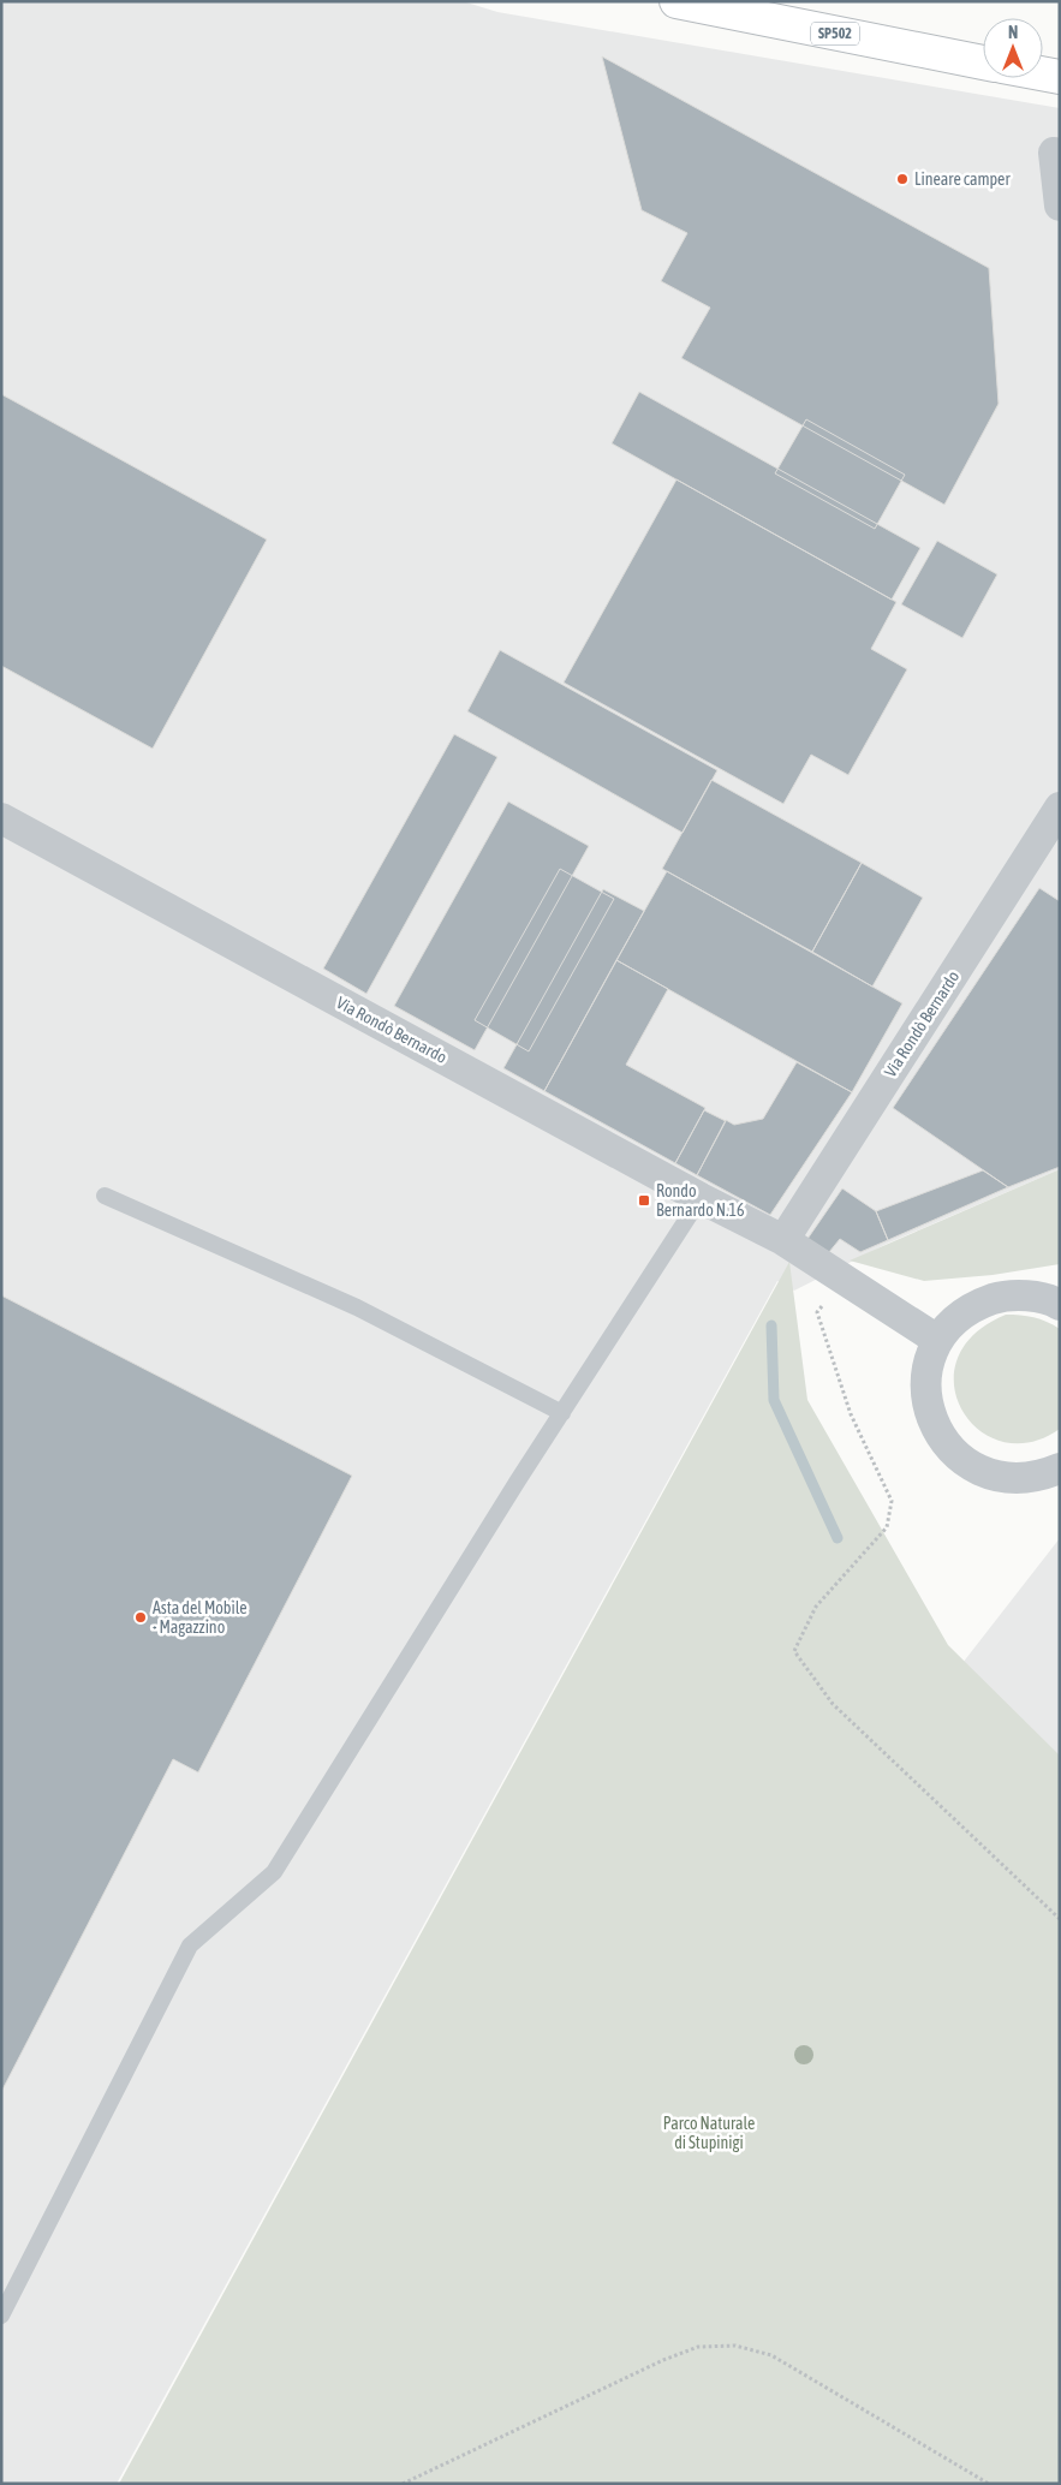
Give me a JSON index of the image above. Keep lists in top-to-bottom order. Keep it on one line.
{"streets":{"main road":["SP502"],"street":["Via Rondò Bernardo"]},"parks":["Parco Naturale di Stupinigi"],"places":{"other":["Lineare camper","Asta del Mobile - Magazzino"],"transit":["Rondo Bernardo N.16"]},"north":"top"}
